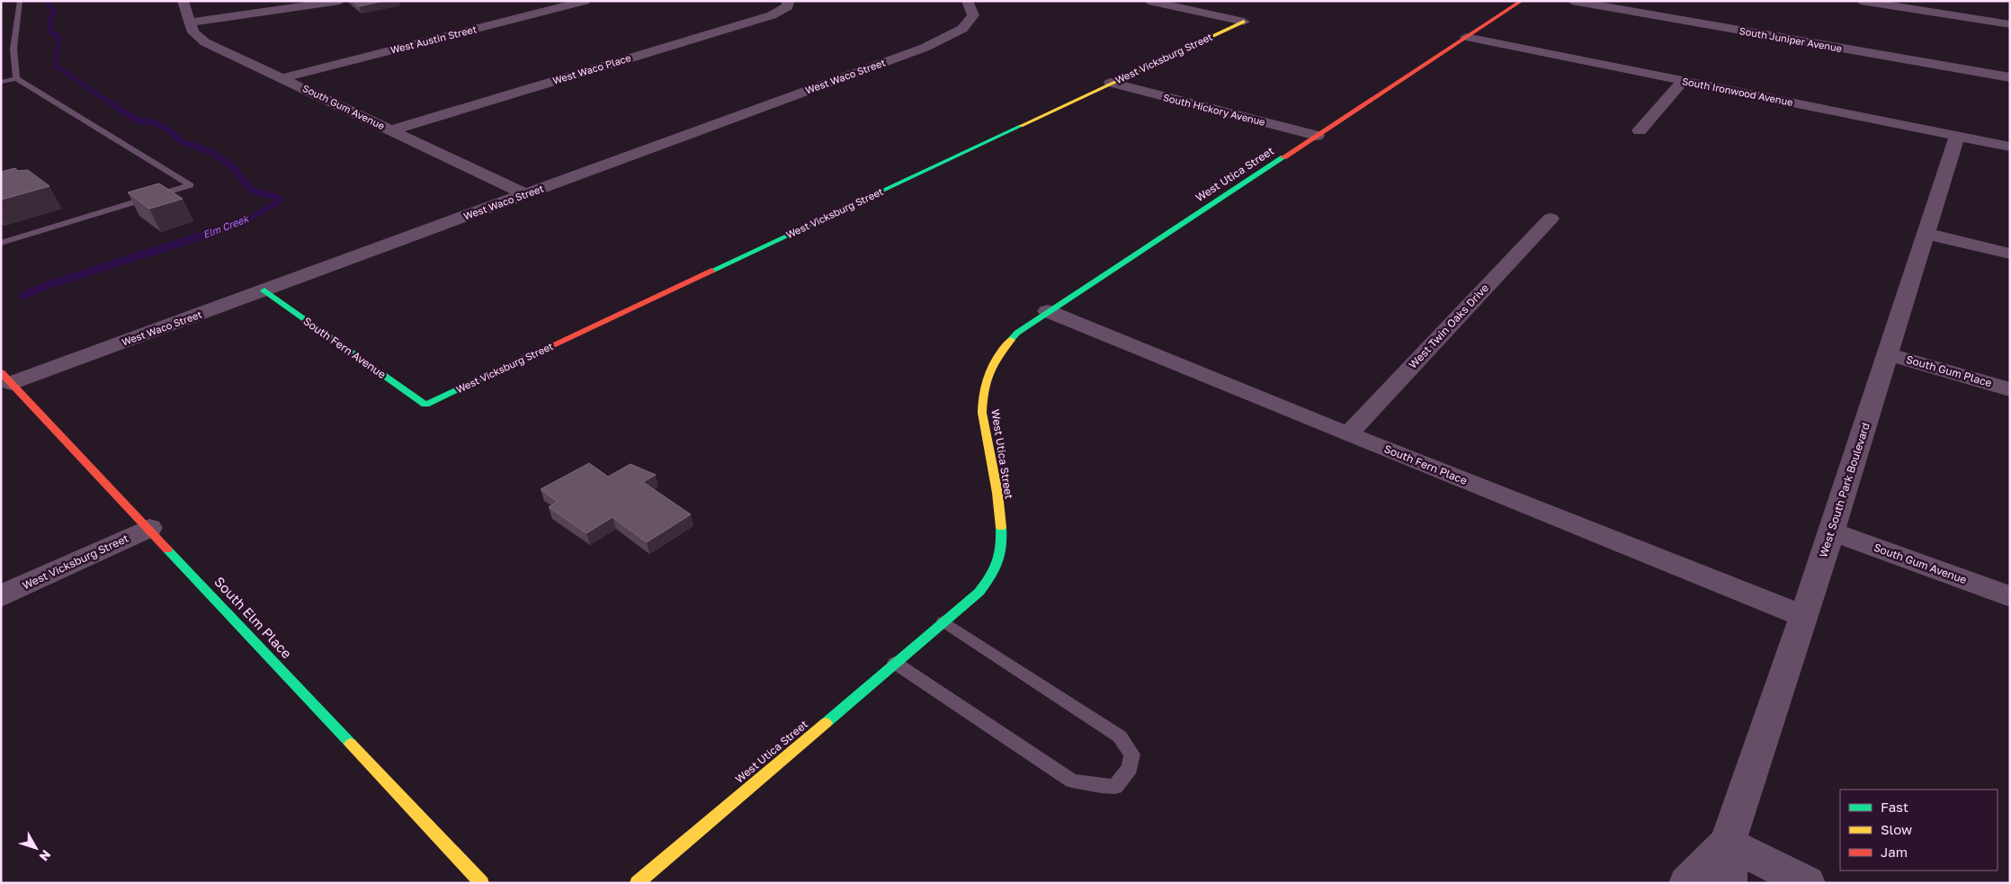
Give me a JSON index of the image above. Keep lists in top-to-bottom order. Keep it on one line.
{"streets":{"street":["West Austin Street","South Juniper Avenue","West Vicksburg Street","West Waco Place","West Waco Street","South Ironwood Avenue","South Gum Avenue","South Hickory Avenue","West Utica Street","West Twin Oaks Drive","South Fern Avenue","South Gum Place","South Fern Place","West South Park Boulevard","South Elm Place"]},"crossings":[["West Austin Street","South Gum Avenue"],["West Vicksburg Street","South Hickory Avenue"],["West Vicksburg Street","South Fern Avenue"],["West Vicksburg Street","South Elm Place"],["West Waco Place","South Gum Avenue"],["West Waco Street","South Gum Avenue"],["West Waco Street","South Fern Avenue"],["West Waco Street","South Elm Place"],["South Ironwood Avenue","West Utica Street"],["South Ironwood Avenue","West South Park Boulevard"],["South Gum Avenue","West South Park Boulevard"],["South Hickory Avenue","West Utica Street"],["West Utica Street","South Fern Place"],["West Twin Oaks Drive","South Fern Place"],["South Gum Place","West South Park Boulevard"],["South Fern Place","West South Park Boulevard"]],"water":["Elm Creek"],"legend":["Fast","Slow","Jam"],"north":"bottom right"}
